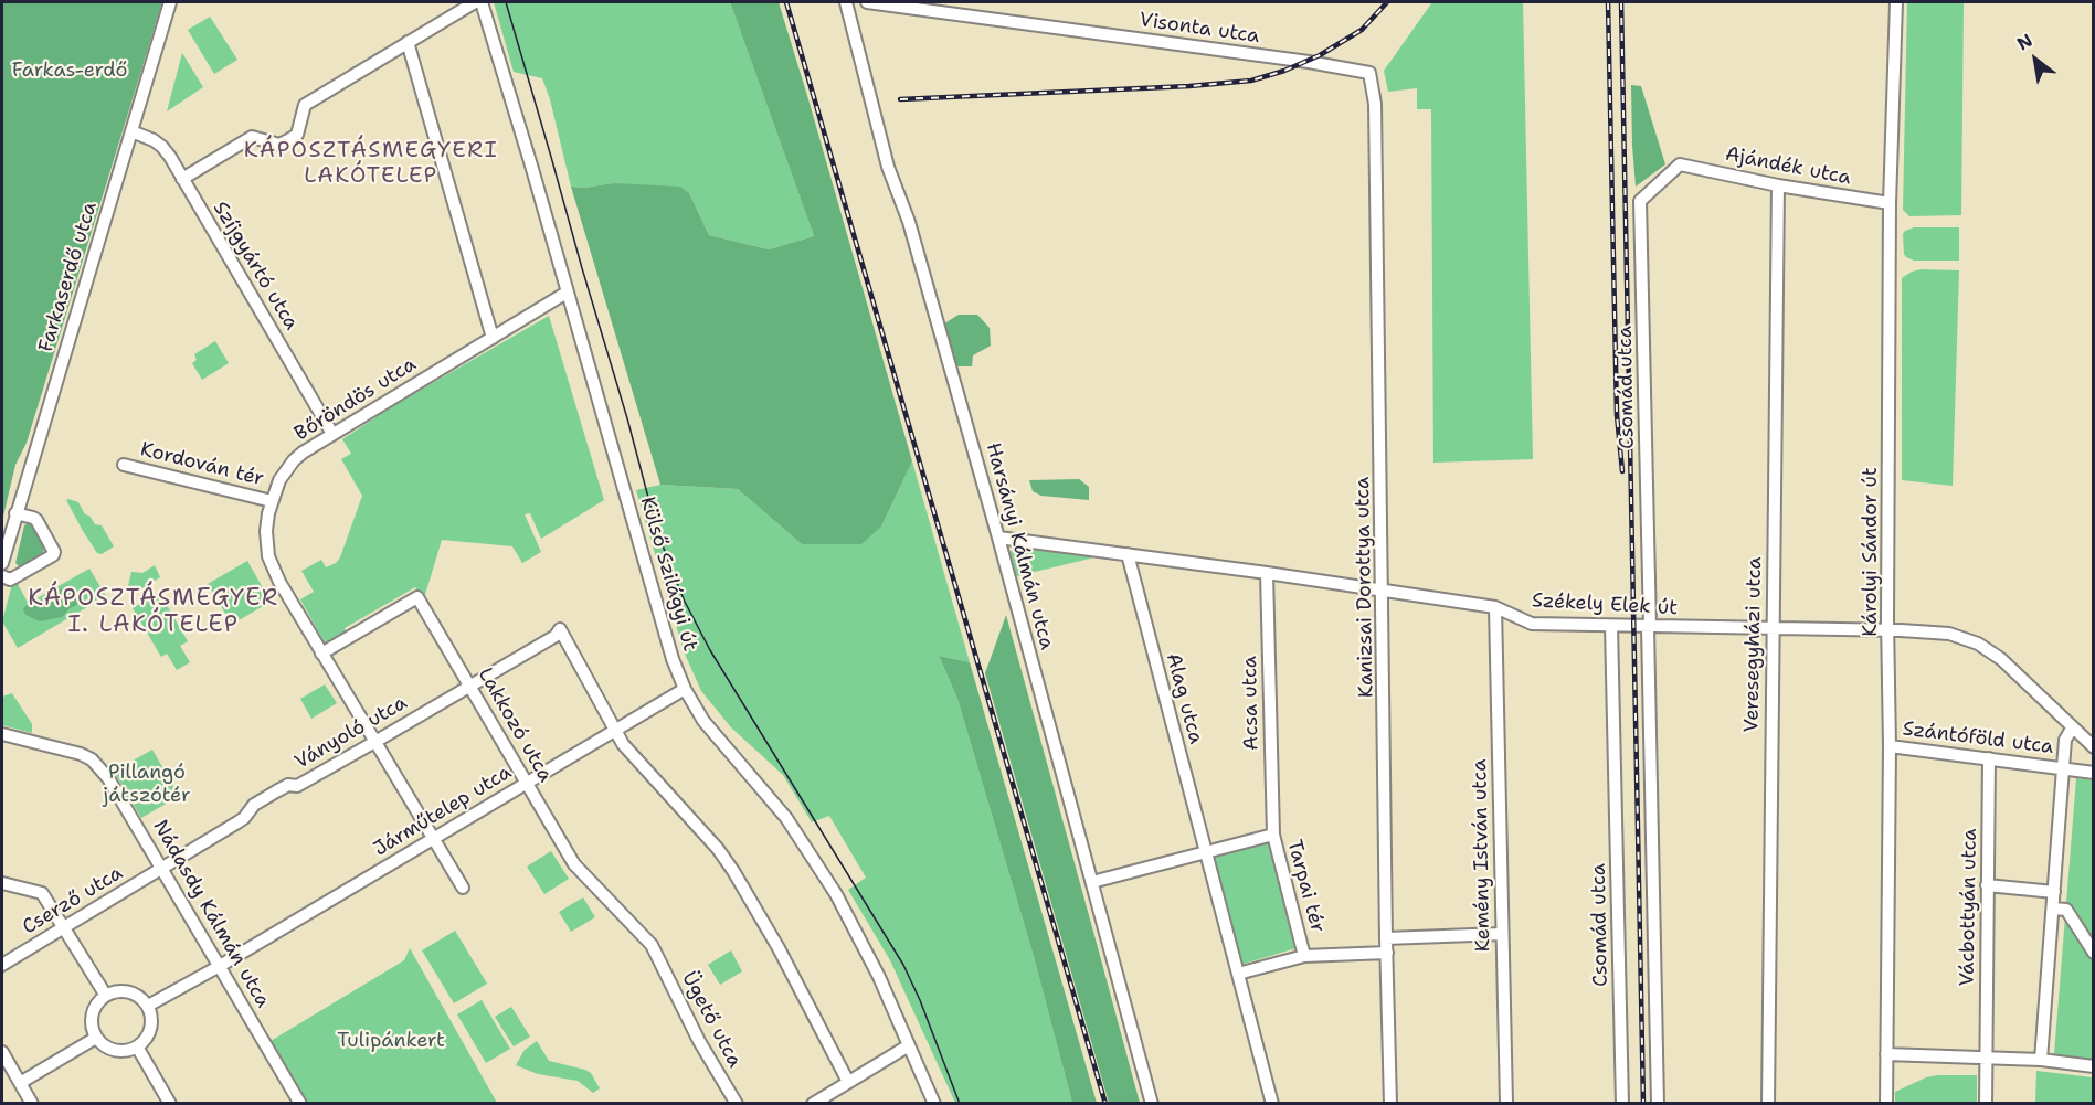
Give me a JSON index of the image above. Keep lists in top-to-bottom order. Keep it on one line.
{"streets":{"street":["Visonta utca","Ajándék utca","Szíjgyártó utca","Farkaserdő utca","Csomád utca","Bőröndös utca","Kordován tér","Harsányi Kálmán utca","Károlyi Sándor út","Külső Szilágyi út","Kanizsai Dorottya utca","Székely Elek út","Veresegyházi utca","Alag utca","Acsa utca","Lakkozó utca","Ványoló utca","Szántóföld utca","Járműtelep utca","Kemény István utca","Tarpai tér","Cserző utca","Vácbottyán utca","Nádasdy Kálmán utca","Ügető utca"]},"crossings":[["Visonta utca","Kanizsai Dorottya utca"],["Ajándék utca","Csomád utca"],["Ajándék utca","Károlyi Sándor út"],["Ajándék utca","Veresegyházi utca"],["Szíjgyártó utca","Farkaserdő utca"],["Szíjgyártó utca","Bőröndös utca"],["Csomád utca","Székely Elek út"],["Bőröndös utca","Kordován tér"],["Bőröndös utca","Külső Szilágyi út"],["Bőröndös utca","Lakkozó utca"],["Bőröndös utca","Ványoló utca"],["Bőröndös utca","Járműtelep utca"],["Harsányi Kálmán utca","Székely Elek út"],["Harsányi Kálmán utca","Tarpai tér"],["Károlyi Sándor út","Székely Elek út"],["Károlyi Sándor út","Szántóföld utca"],["Külső Szilágyi út","Járműtelep utca"],["Kanizsai Dorottya utca","Székely Elek út"],["Székely Elek út","Veresegyházi utca"],["Székely Elek út","Alag utca"],["Székely Elek út","Acsa utca"],["Székely Elek út","Szántóföld utca"],["Székely Elek út","Kemény István utca"],["Alag utca","Tarpai tér"],["Acsa utca","Tarpai tér"],["Lakkozó utca","Ványoló utca"],["Lakkozó utca","Járműtelep utca"],["Lakkozó utca","Ügető utca"],["Ványoló utca","Járműtelep utca"],["Ványoló utca","Cserző utca"],["Ványoló utca","Nádasdy Kálmán utca"],["Szántóföld utca","Vácbottyán utca"],["Járműtelep utca","Nádasdy Kálmán utca"],["Cserző utca","Nádasdy Kálmán utca"]],"districts":["KÁPOSZTÁSMEGYERI LAKÓTELEP","KÁPOSZTÁSMEGYER I. LAKÓTELEP"],"parks":["Farkas-erdő","Pillangó játszótér","Tulipánkert"],"north":"top left"}
